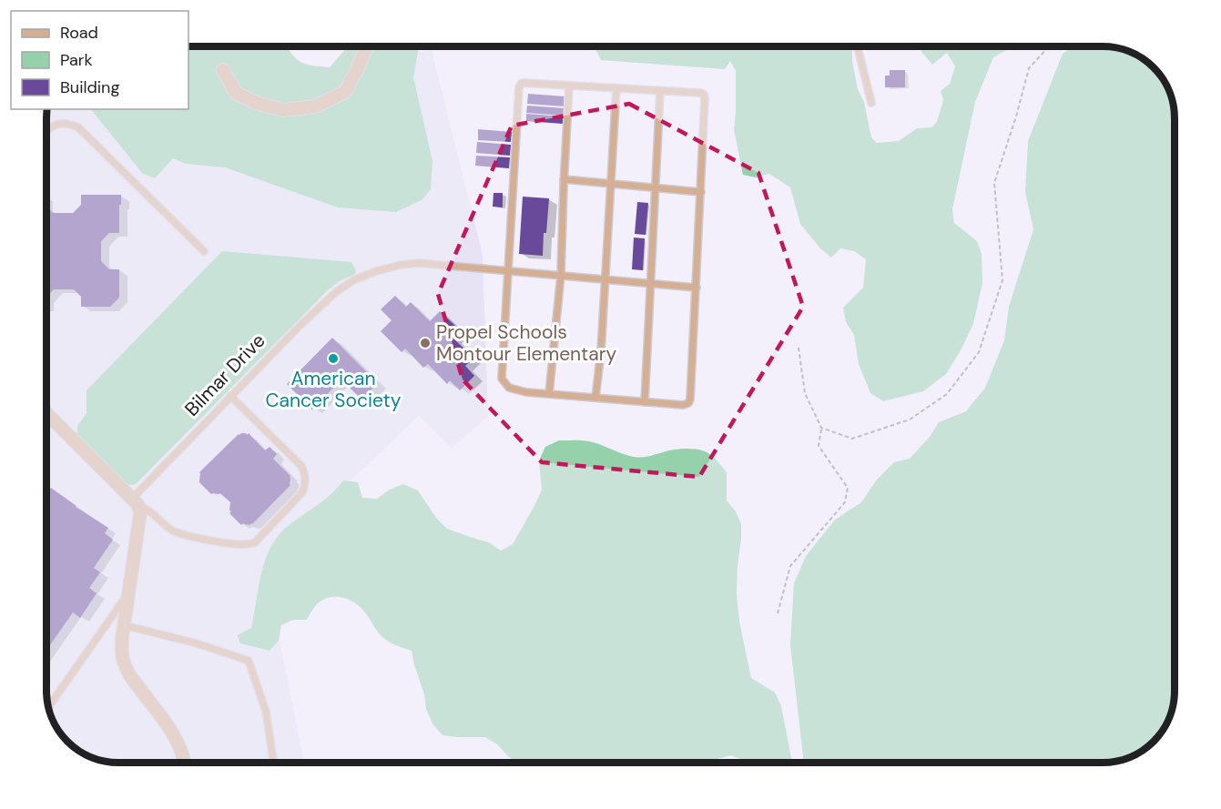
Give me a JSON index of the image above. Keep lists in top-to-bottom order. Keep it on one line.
{"streets":{"lane":["Bilmar Drive"]},"places":["Propel Schools Montour Elementary","American Cancer Society"],"legend":["Road","Park","Building"]}
